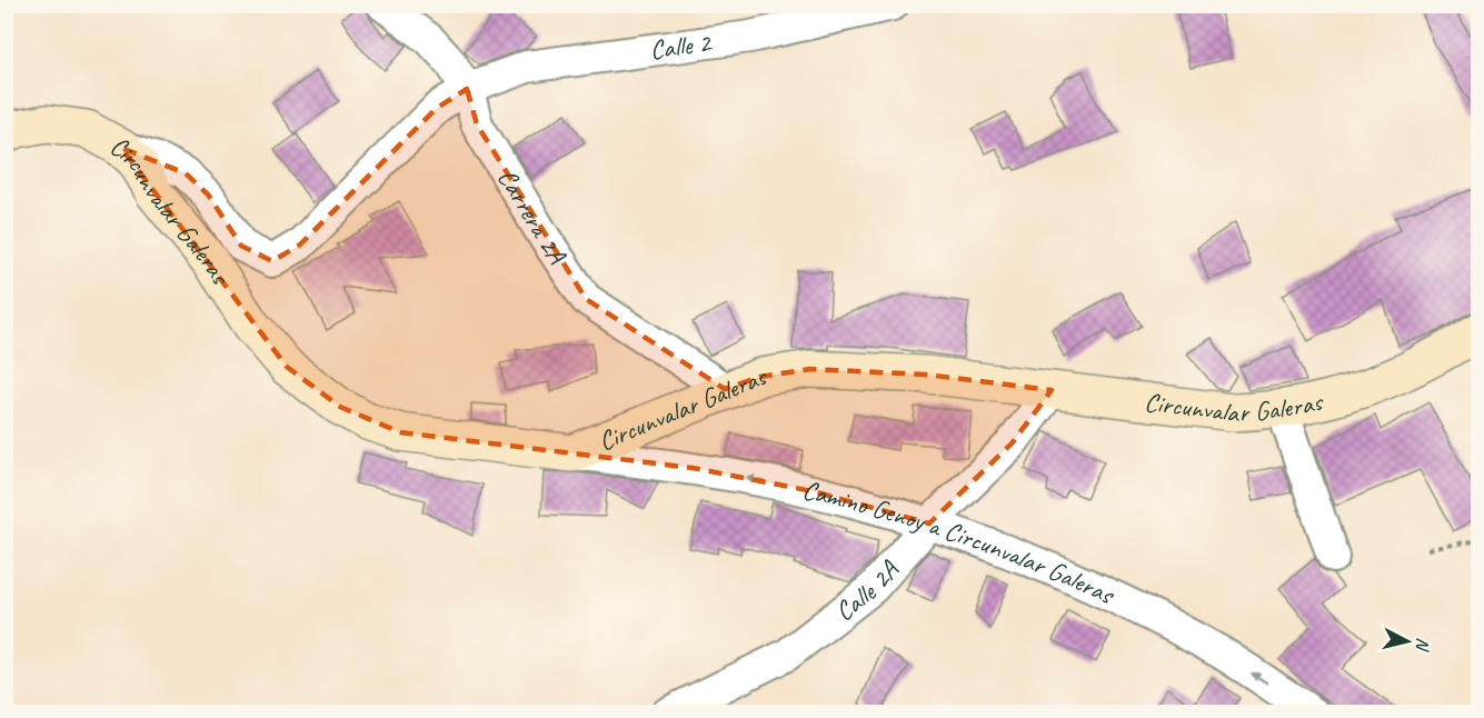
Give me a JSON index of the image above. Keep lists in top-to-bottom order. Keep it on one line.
{"streets":{"main road":["Circunvalar Galeras"],"street":["Calle 2","Carrera 2A","Camino Genoy a Circunvalar Galeras","Calle 2A"]},"crossings":[["Calle 2","Circunvalar Galeras"],["Calle 2","Carrera 2A"],["Circunvalar Galeras","Carrera 2A"],["Circunvalar Galeras","Camino Genoy a Circunvalar Galeras"],["Circunvalar Galeras","Calle 2A"],["Camino Genoy a Circunvalar Galeras","Calle 2A"]],"one_way":["Camino Genoy a Circunvalar Galeras"],"north":"right"}
